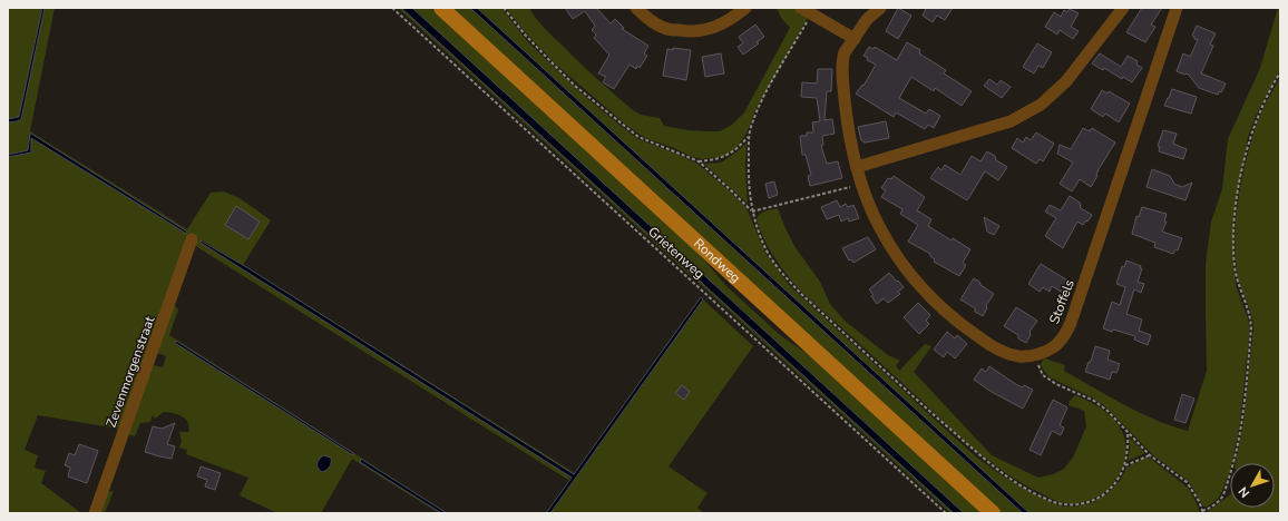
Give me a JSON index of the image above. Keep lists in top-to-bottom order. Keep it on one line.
{"streets":{"main road":["Rondweg"],"street":["Stoffels","Zevenmorgenstraat"],"path":["Grietenweg"]},"north":"bottom left"}
